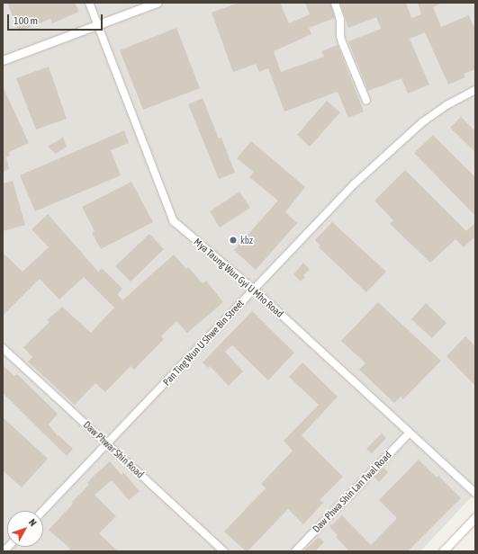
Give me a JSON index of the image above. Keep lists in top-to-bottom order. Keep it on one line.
{"streets":{"street":["Mya Taung Wun Gyi U Mho Road","Pan Ting Wun U Shwe Bin Street","Daw Phwar Shin Road","Daw Phwa Shin Lan Twal Road"]},"crossings":[["Mya Taung Wun Gyi U Mho Road","Pan Ting Wun U Shwe Bin Street"],["Mya Taung Wun Gyi U Mho Road","Daw Phwa Shin Lan Twal Road"],["Pan Ting Wun U Shwe Bin Street","Daw Phwar Shin Road"]],"places":["kbz"],"scale_bar":"100 m","north":"top right"}
